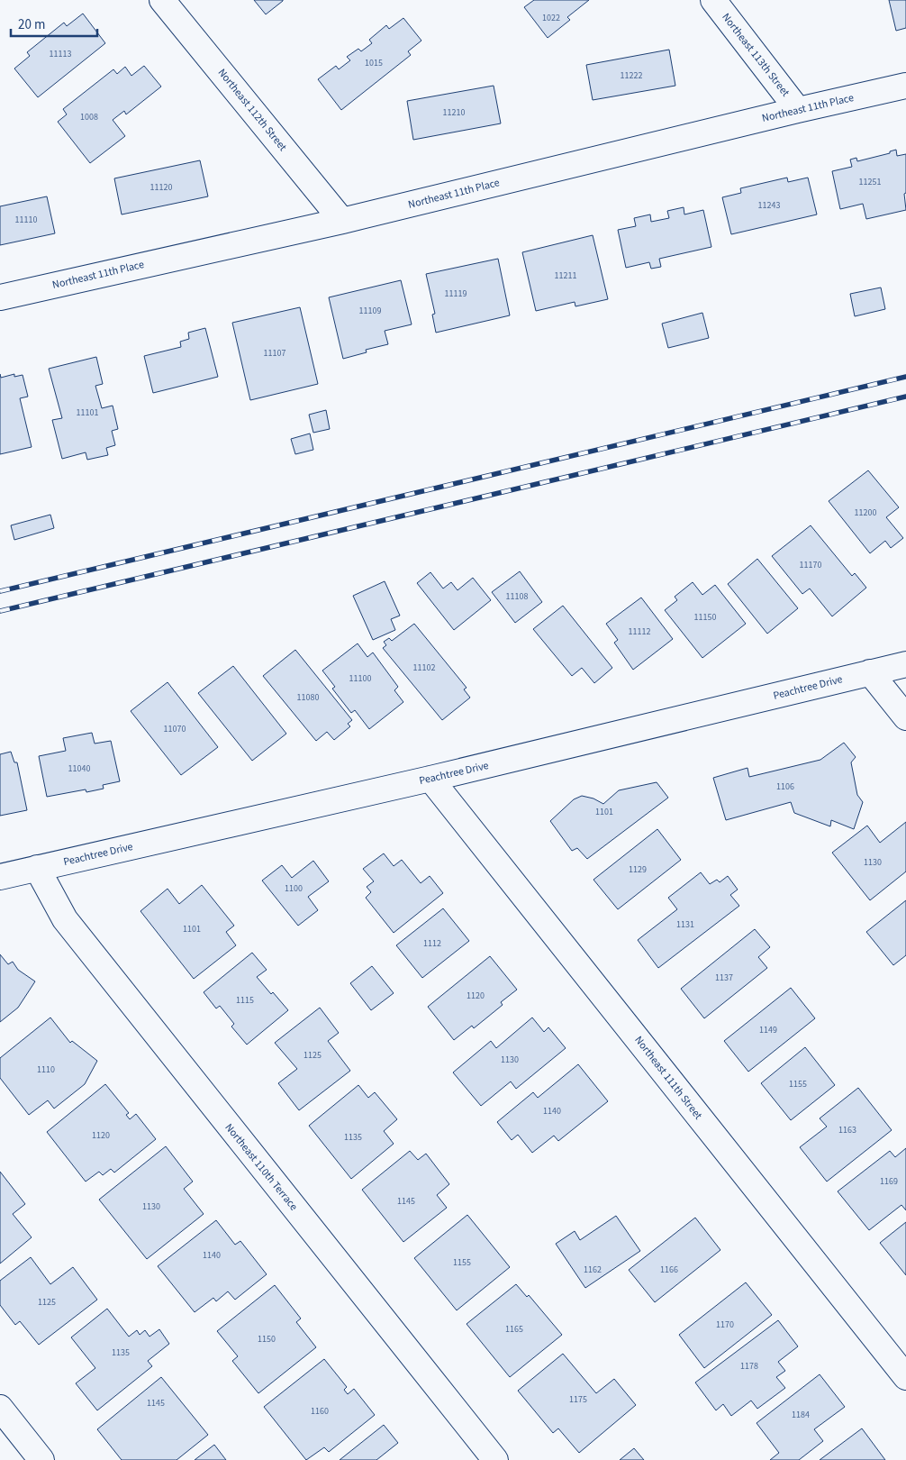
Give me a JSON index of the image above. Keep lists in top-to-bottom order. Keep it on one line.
{"streets":{"street":["Northeast 113th Street","Northeast 11th Place","Northeast 112th Street","Peachtree Drive","Northeast 111th Street","Northeast 110th Terrace"]},"crossings":[["Northeast 113th Street","Northeast 11th Place"],["Northeast 11th Place","Northeast 112th Street"],["Peachtree Drive","Northeast 111th Street"],["Peachtree Drive","Northeast 110th Terrace"]],"house_numbers":["1022","11113","1015","11222","11210","1008","11251","11120","11243","11110","11211","11119","11109","11107","11101","11200","11170","11108","11150","11112","11102","11100","11080","11070","11040","1106","1101","1130","1129","1100","1131","1101","1112","1137","1120","1115","1149","1125","1130","1110","1155","1140","1163","1120","1135","1169","1145","1130","1140","1155","1162","1166","1125","1170","1165","1150","1135","1178","1175","1145","1160","1184"],"scale_bar":"20 m"}
